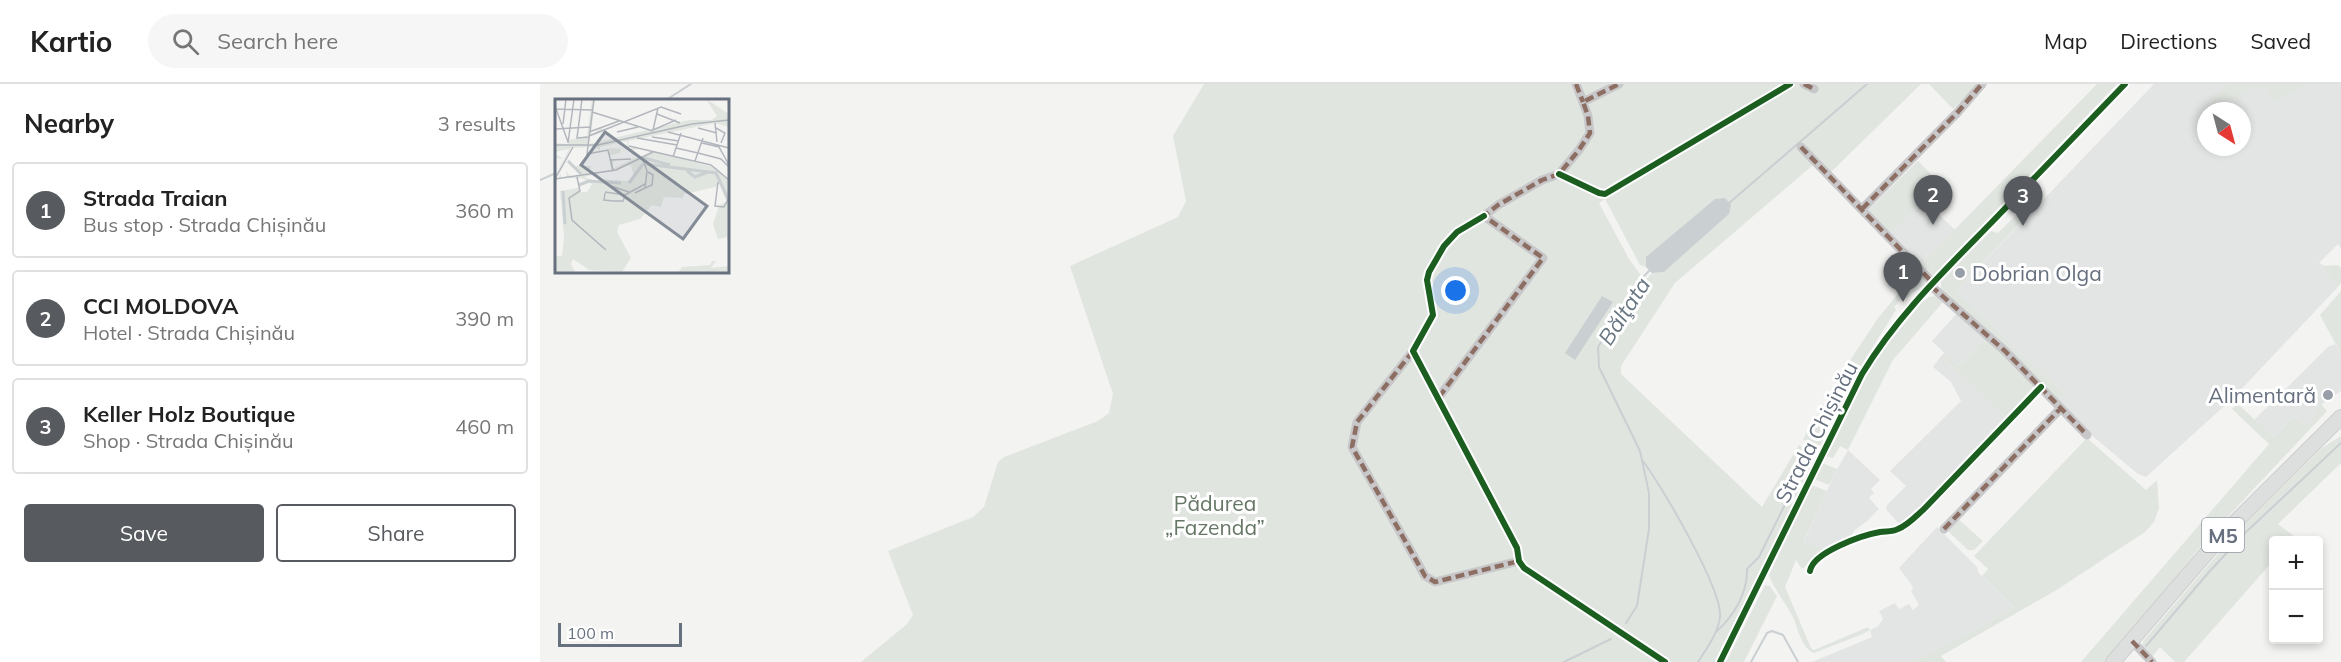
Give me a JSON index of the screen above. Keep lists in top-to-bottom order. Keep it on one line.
{"streets":{"highway":["M5"],"street":["Strada Chișinău"]},"water":["Bălţata"],"parks":["Pădurea „Fazenda”"],"places":["Dobrian Olga","Alimentară"],"scale_bar":"100 m","north":"bottom right","page":{"header":"Kartio","search":"Search here","nav":["Map","Directions","Saved"],"heading":["Nearby","3 results"],"list":[{"mark":"1","name":"Strada Traian","note":"Bus stop · Strada Chișinău","value":"360 m"},{"mark":"2","name":"CCI MOLDOVA","note":"Hotel · Strada Chișinău","value":"390 m"},{"mark":"3","name":"Keller Holz Boutique","note":"Shop · Strada Chișinău","value":"460 m"}],"pins":["2","3","1"],"buttons":["Save","Share"],"map_buttons":["+","−"],"scale":"100 m"}}
